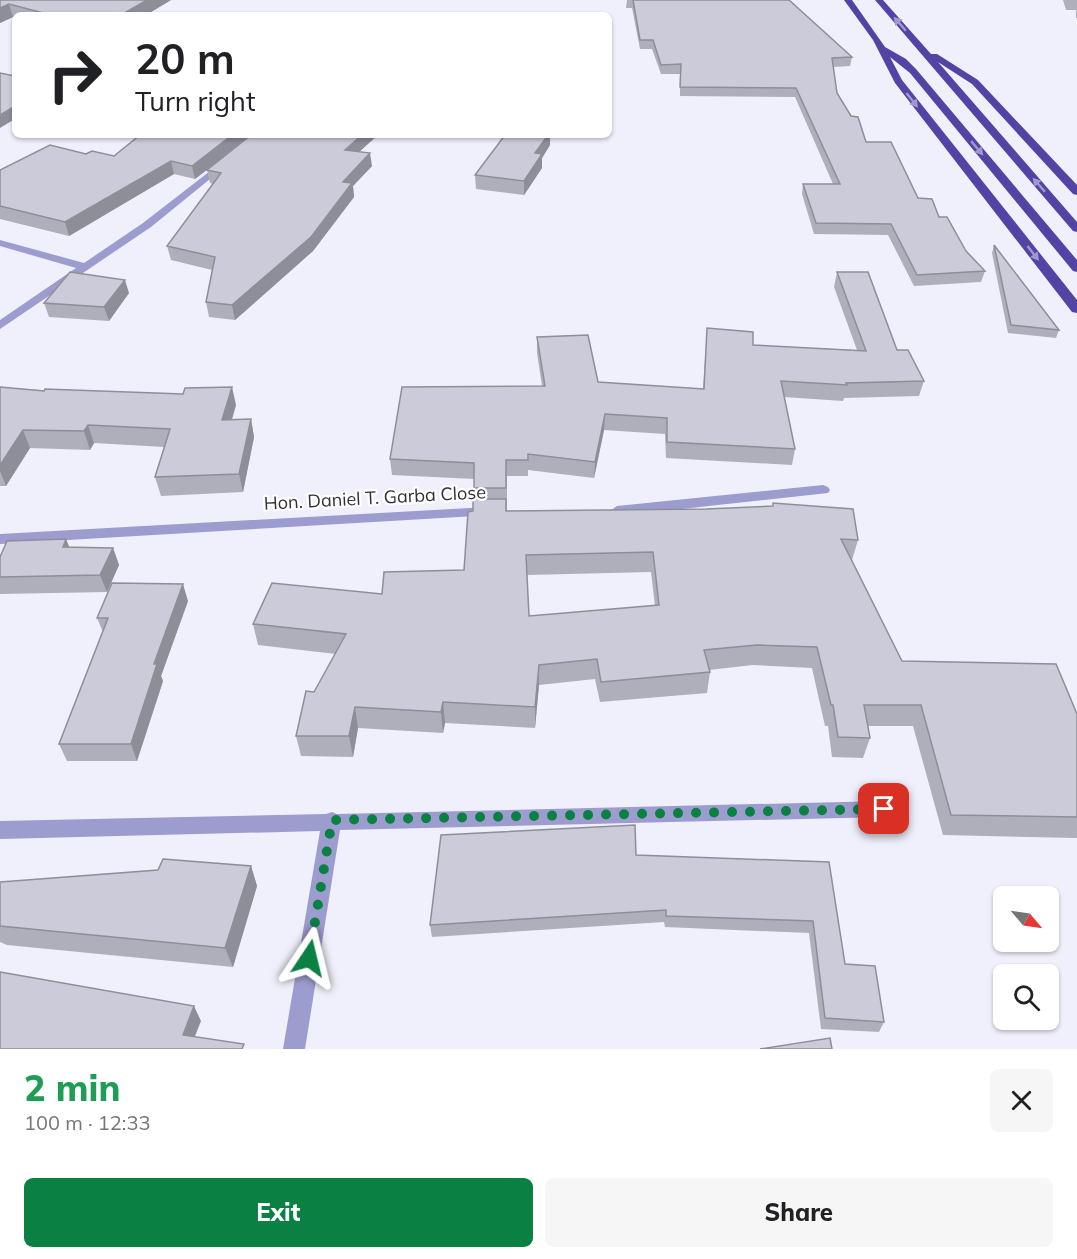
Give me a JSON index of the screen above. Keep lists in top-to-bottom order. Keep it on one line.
{"streets":{"street":["Hon. Daniel T. Garba Close"]},"north":"bottom right","page":{"turn":["20 m","Turn right"],"heading":["2 min","100 m · 12:33"],"buttons":["Exit","Share"]}}
